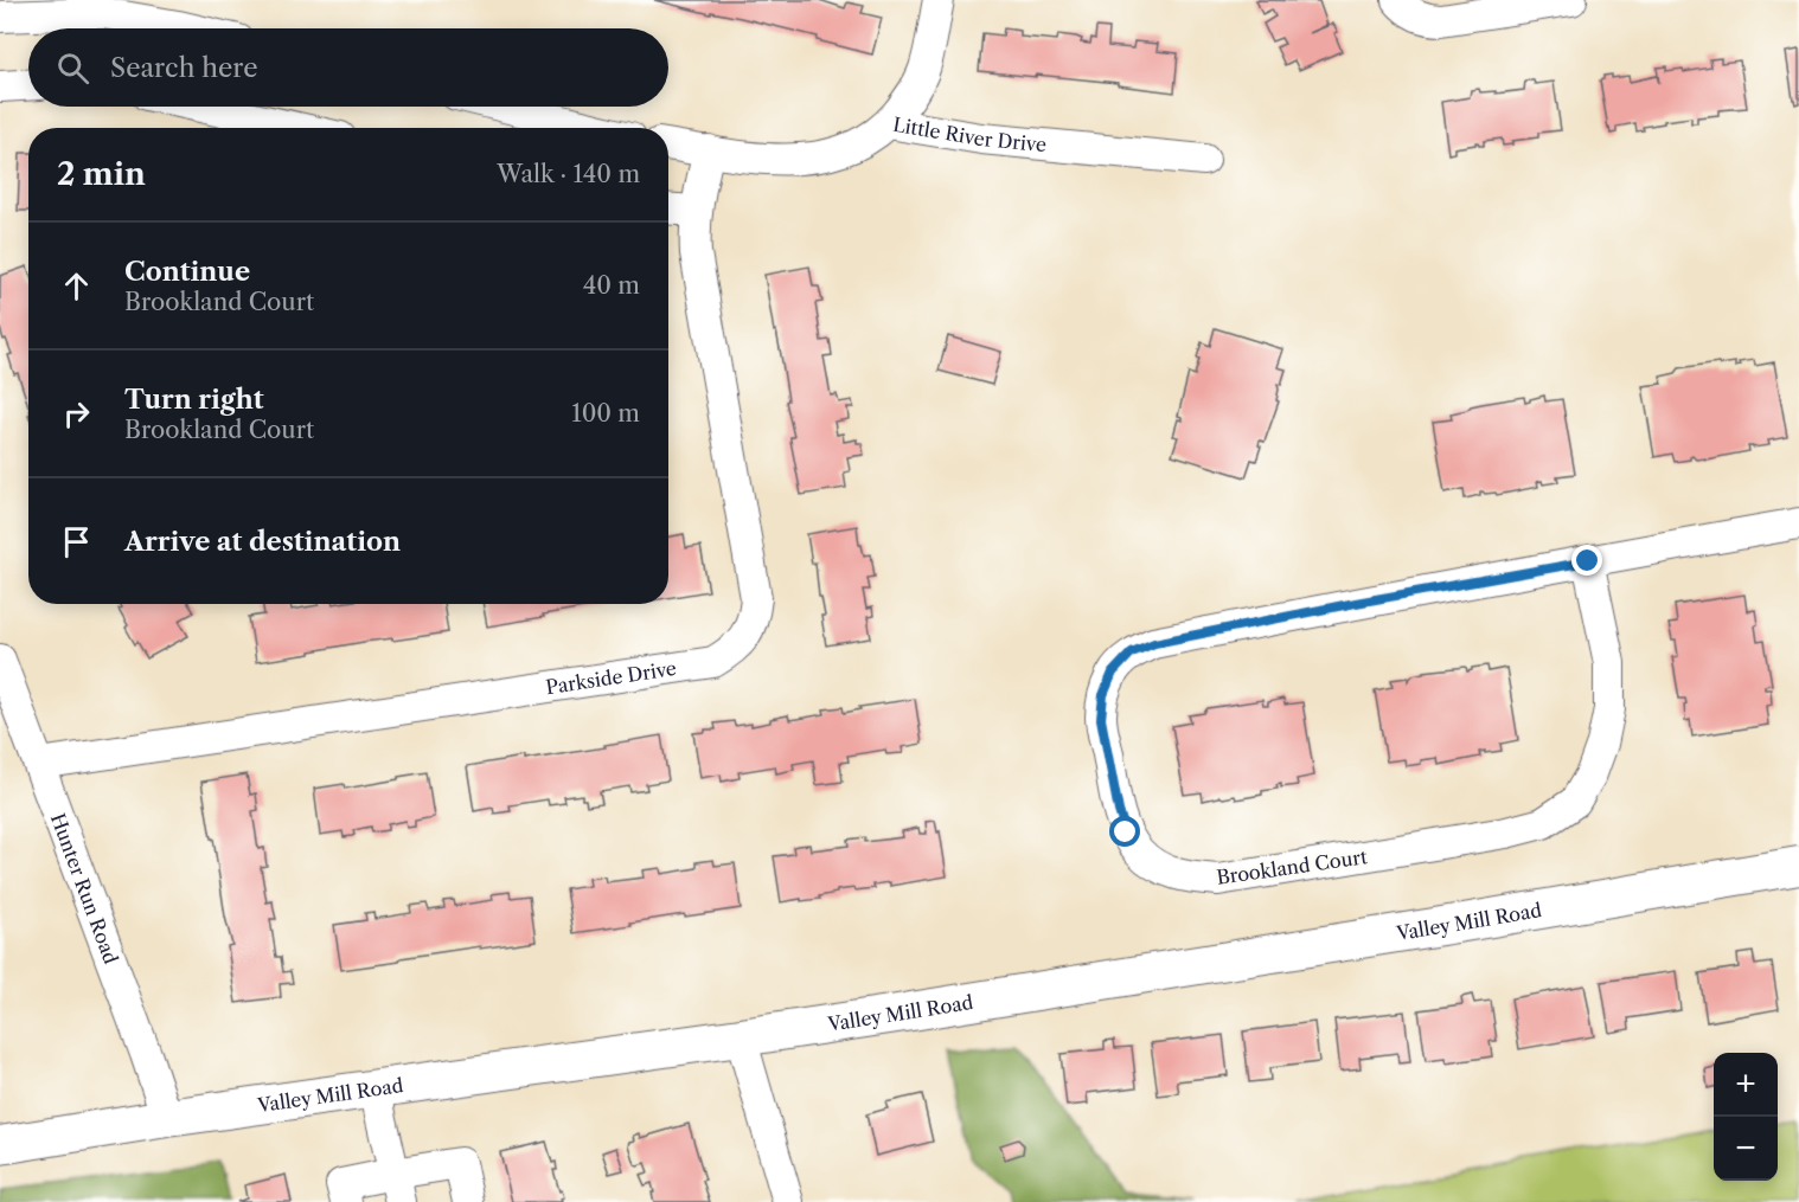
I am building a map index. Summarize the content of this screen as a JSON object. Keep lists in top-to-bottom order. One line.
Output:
{"streets":{"street":["Little River Drive","Parkside Drive","Brookland Court","Hunter Run Road","Valley Mill Road"]},"crossings":[["Little River Drive","Parkside Drive"],["Parkside Drive","Hunter Run Road"],["Hunter Run Road","Valley Mill Road"]],"page":{"search":"Search here","heading":["2 min","Walk · 140 m"],"list":[["Continue","Brookland Court","40 m"],["Turn right","Brookland Court","100 m"],"Arrive at destination"],"map_buttons":["+","−"]}}
